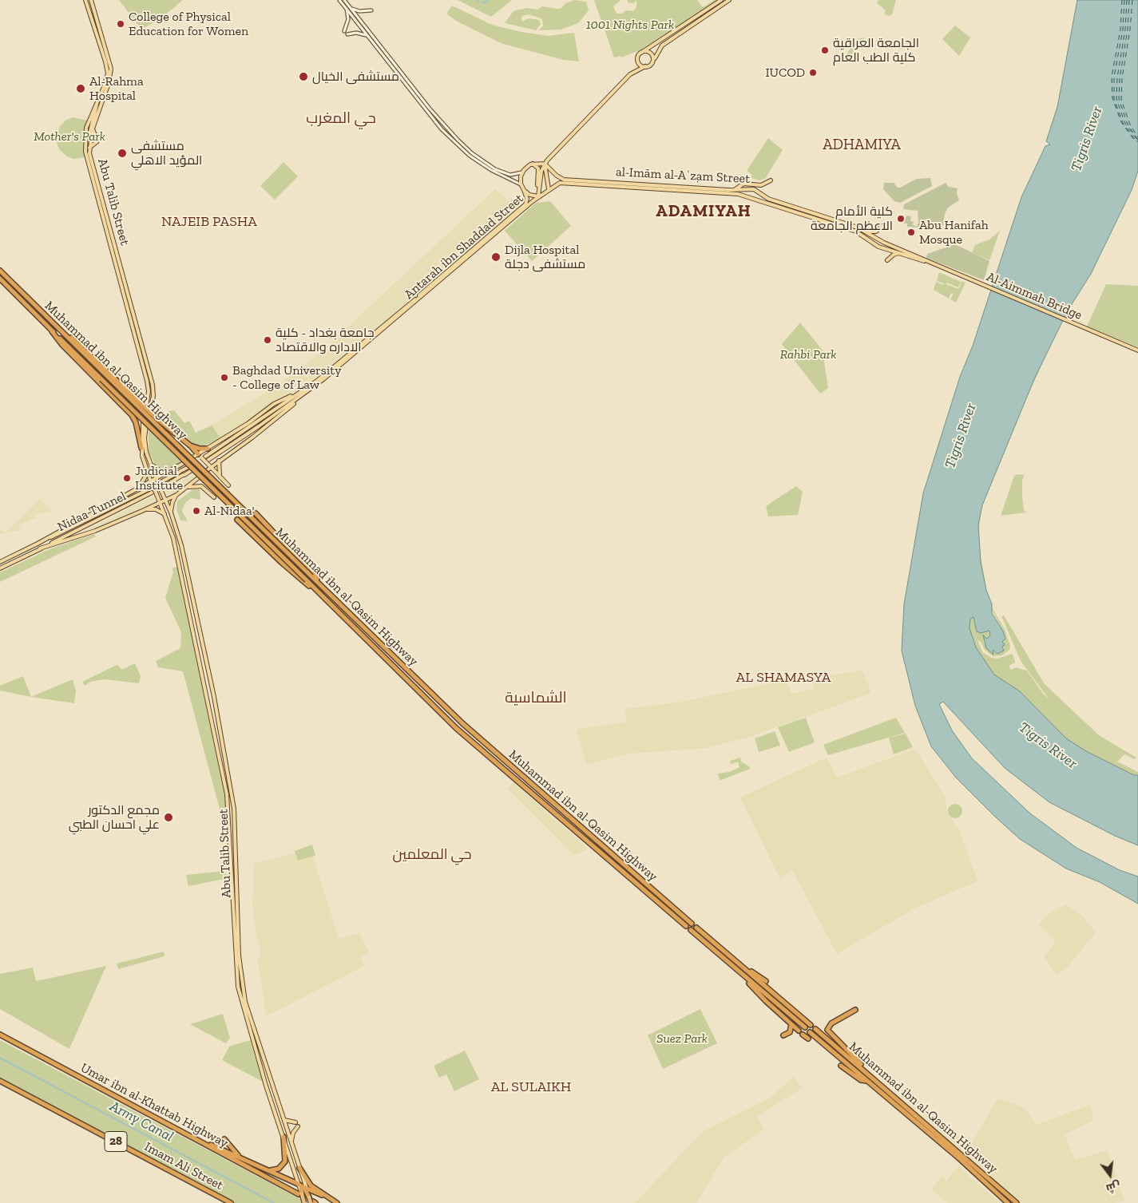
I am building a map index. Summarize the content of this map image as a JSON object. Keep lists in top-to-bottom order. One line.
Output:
{"streets":{"highway":["Muhammad ibn al-Qasim Highway","Umar ibn al-Khattab Highway","28","Imam Ali Street"],"main road":["al-Imām al-Aʿẓam Street","Abu Talib Street","Antarah ibn Shaddad Street","Al-Aimmah Bridge","Nidaa Tunnel"]},"crossings":[["al-Imām al-Aʿẓam Street","Antarah ibn Shaddad Street"],["al-Imām al-Aʿẓam Street","Al-Aimmah Bridge"],["Abu Talib Street","Nidaa Tunnel"]],"districts":["حي المغرب","ADHAMIYA","ADAMIYAH","NAJEIB PASHA","AL SHAMASYA","الشماسية","حي المعلمين","AL SULAIKH"],"water":["Tigris River","Army Canal"],"parks":["1001 Nights Park","Mother's Park","Rahbi Park","Suez Park"],"places":["College of Physical Education for Women","الجامعة العراقية كلية الطب العام","IUCOD","مستشفى الخيال","Al-Rahma Hospital","مستشفى المؤيد الاهلي","كلية الأمام الاعظم الجامعة","Abu Hanifah Mosque","Dijla Hospital مستشفى دجلة","جامعة بغداد - كلية الاداره والاقتصاد","Baghdad University - College of Law","Judicial Institute","Al-Nidaa'","مجمع الدكتور علي احسان الطبي"],"north":"bottom"}
